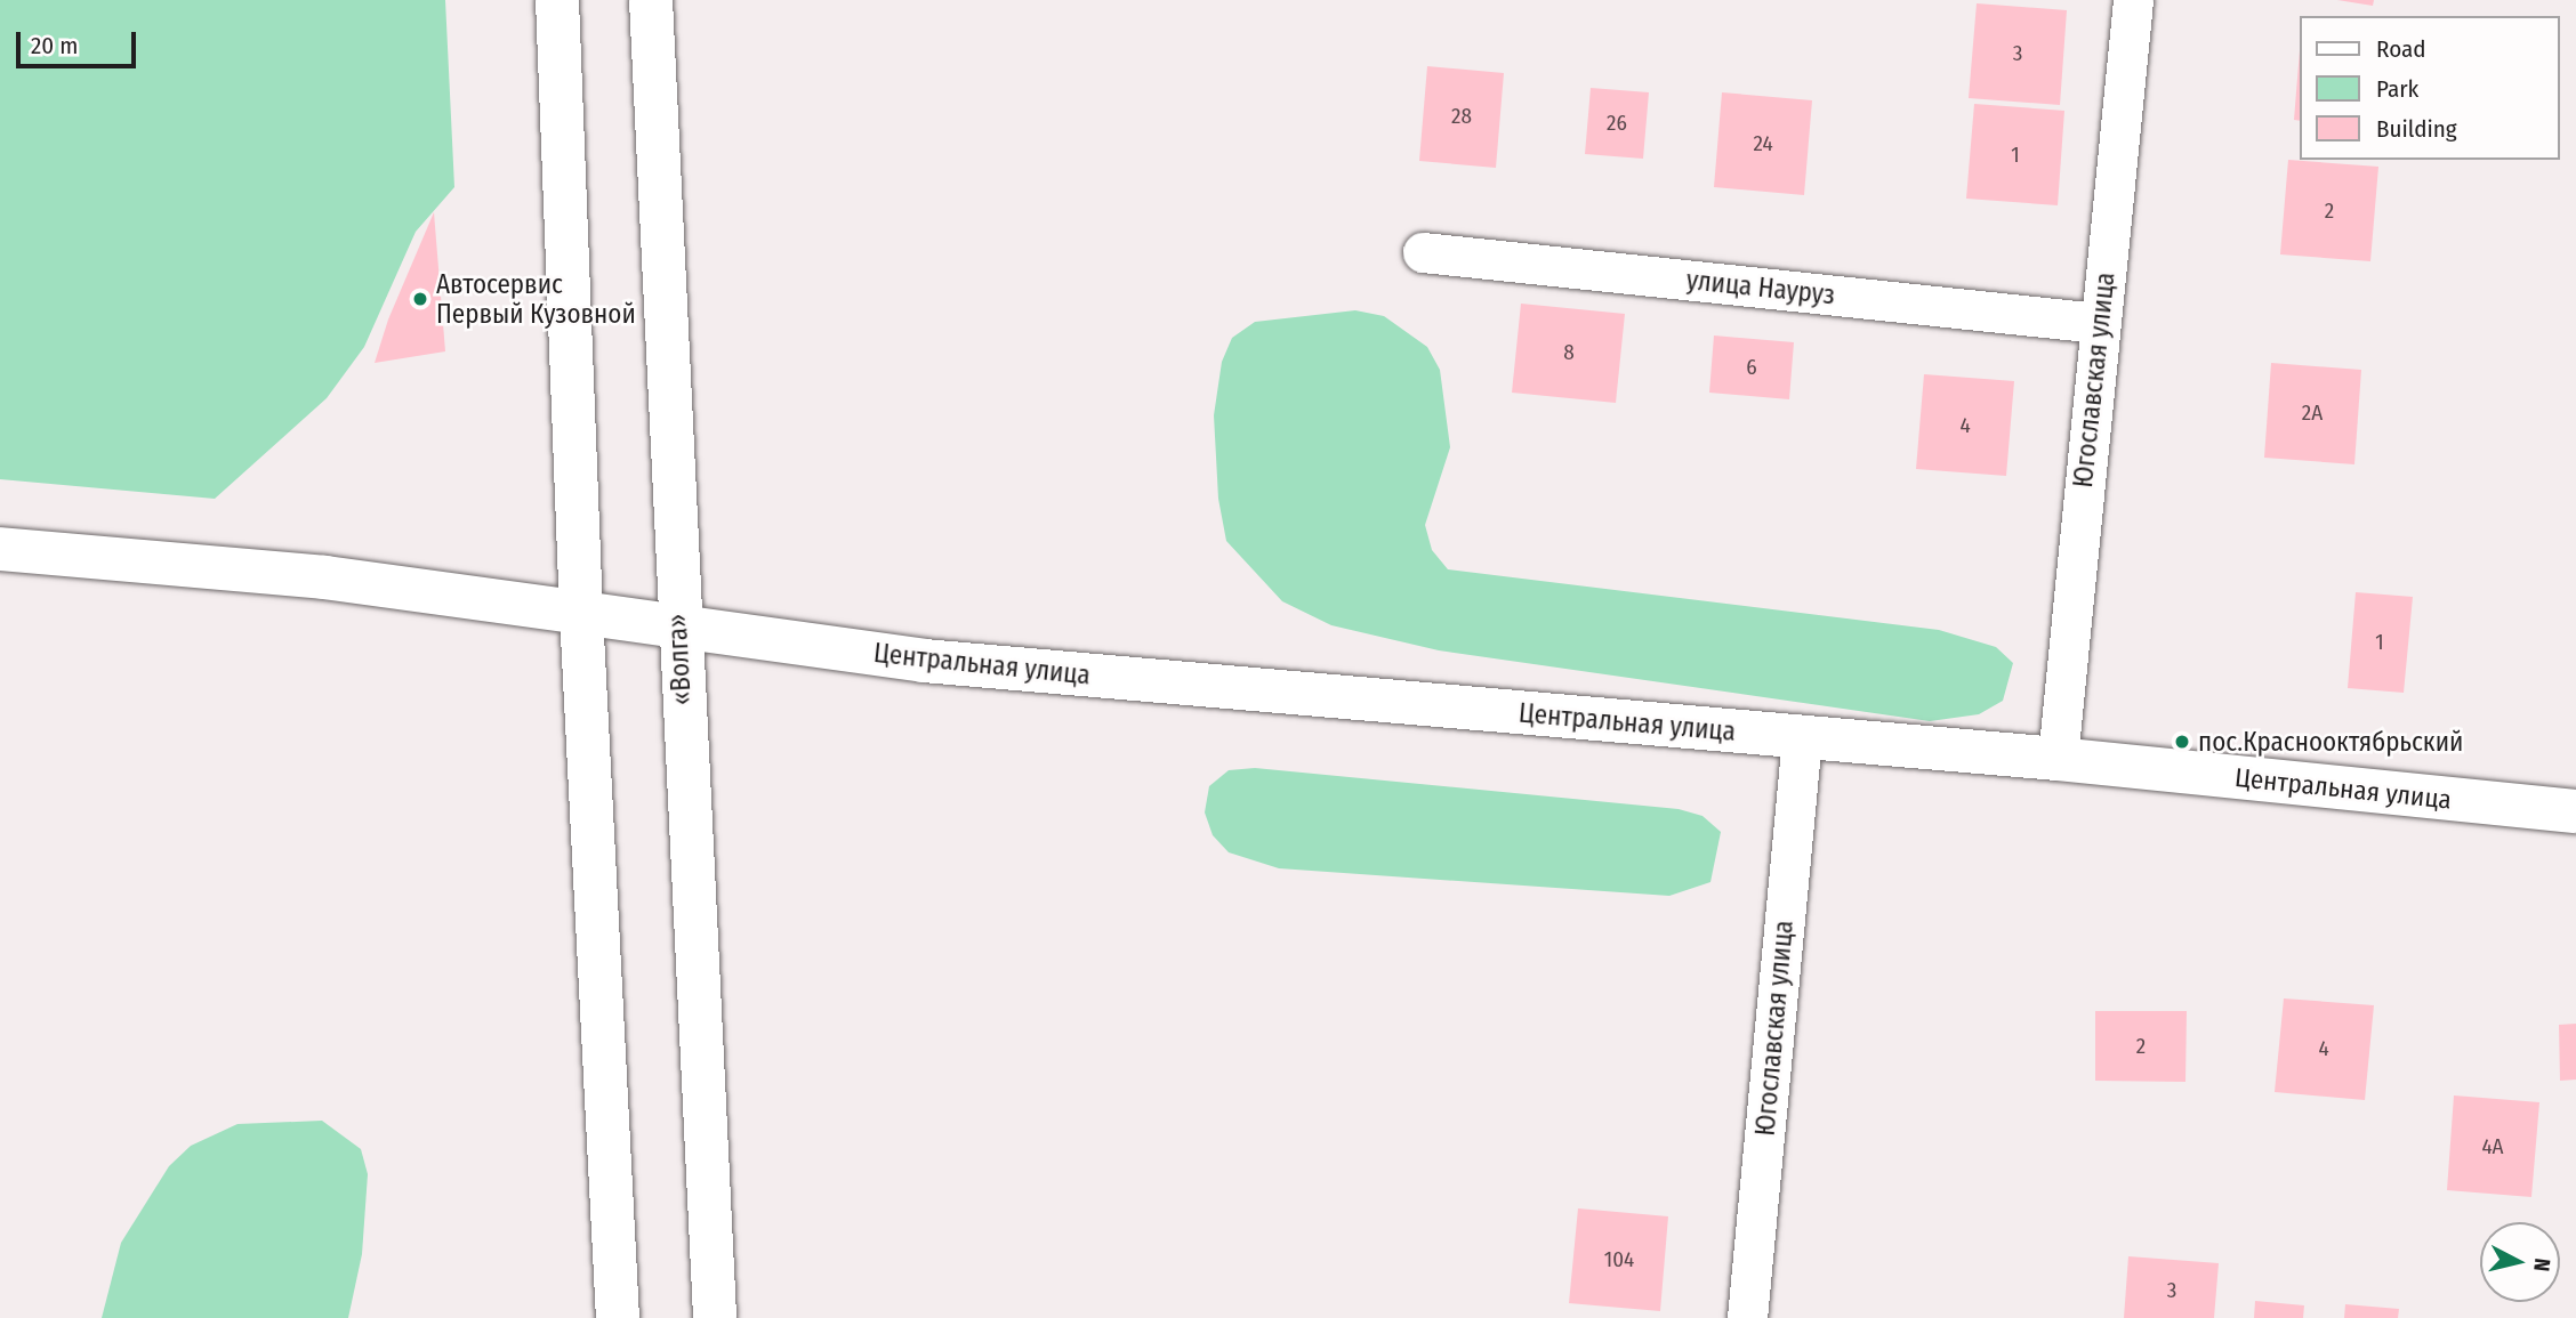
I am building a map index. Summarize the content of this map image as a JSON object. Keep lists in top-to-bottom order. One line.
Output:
{"streets":{"main road":["«Волга»","Центральная улица"],"street":["улица Науруз","Югославская улица"]},"crossings":[["улица Науруз","Югославская улица"],["Югославская улица","Центральная улица"],["«Волга»","Центральная улица"]],"places":["Автосервис Первый Кузовной","пос.Краснооктябрьский"],"house_numbers":["3","28","26","24","1","2","8","6","2А","4","1","2","4","4А","104","3"],"legend":["Road","Park","Building"],"scale_bar":"20 m","north":"right"}
